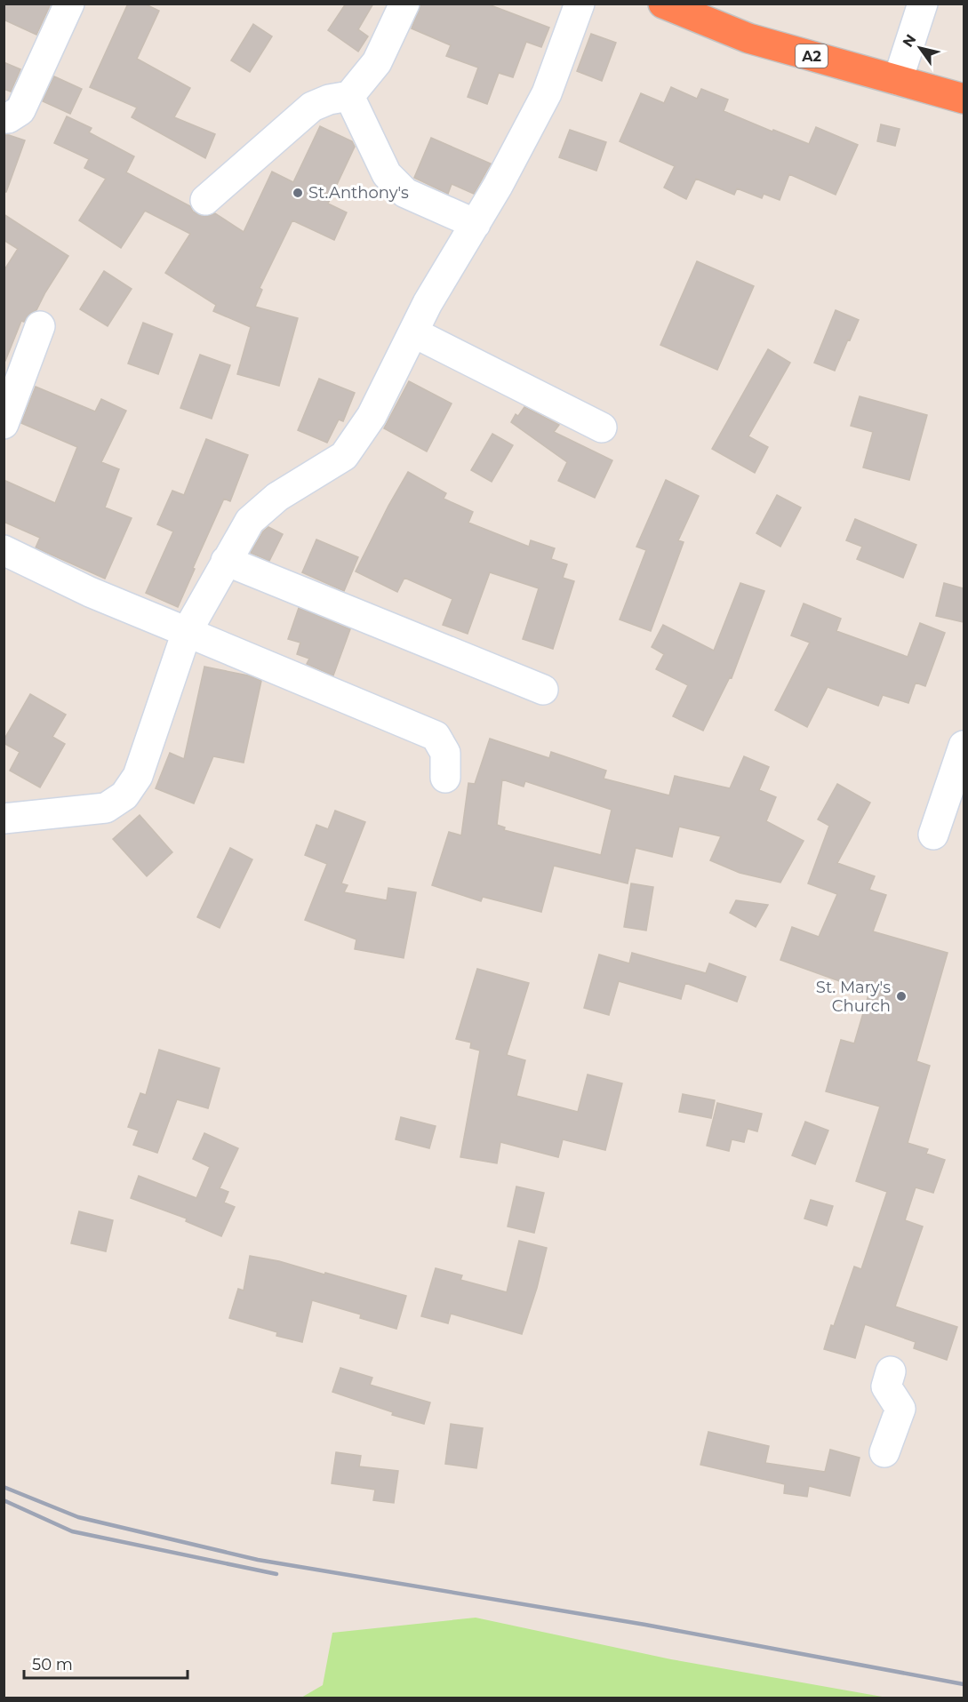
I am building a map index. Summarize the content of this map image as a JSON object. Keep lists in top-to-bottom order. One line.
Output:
{"streets":{"highway":["A2"]},"places":["St.Anthony's","St. Mary's Church"],"scale_bar":"50 m","north":"top left"}
